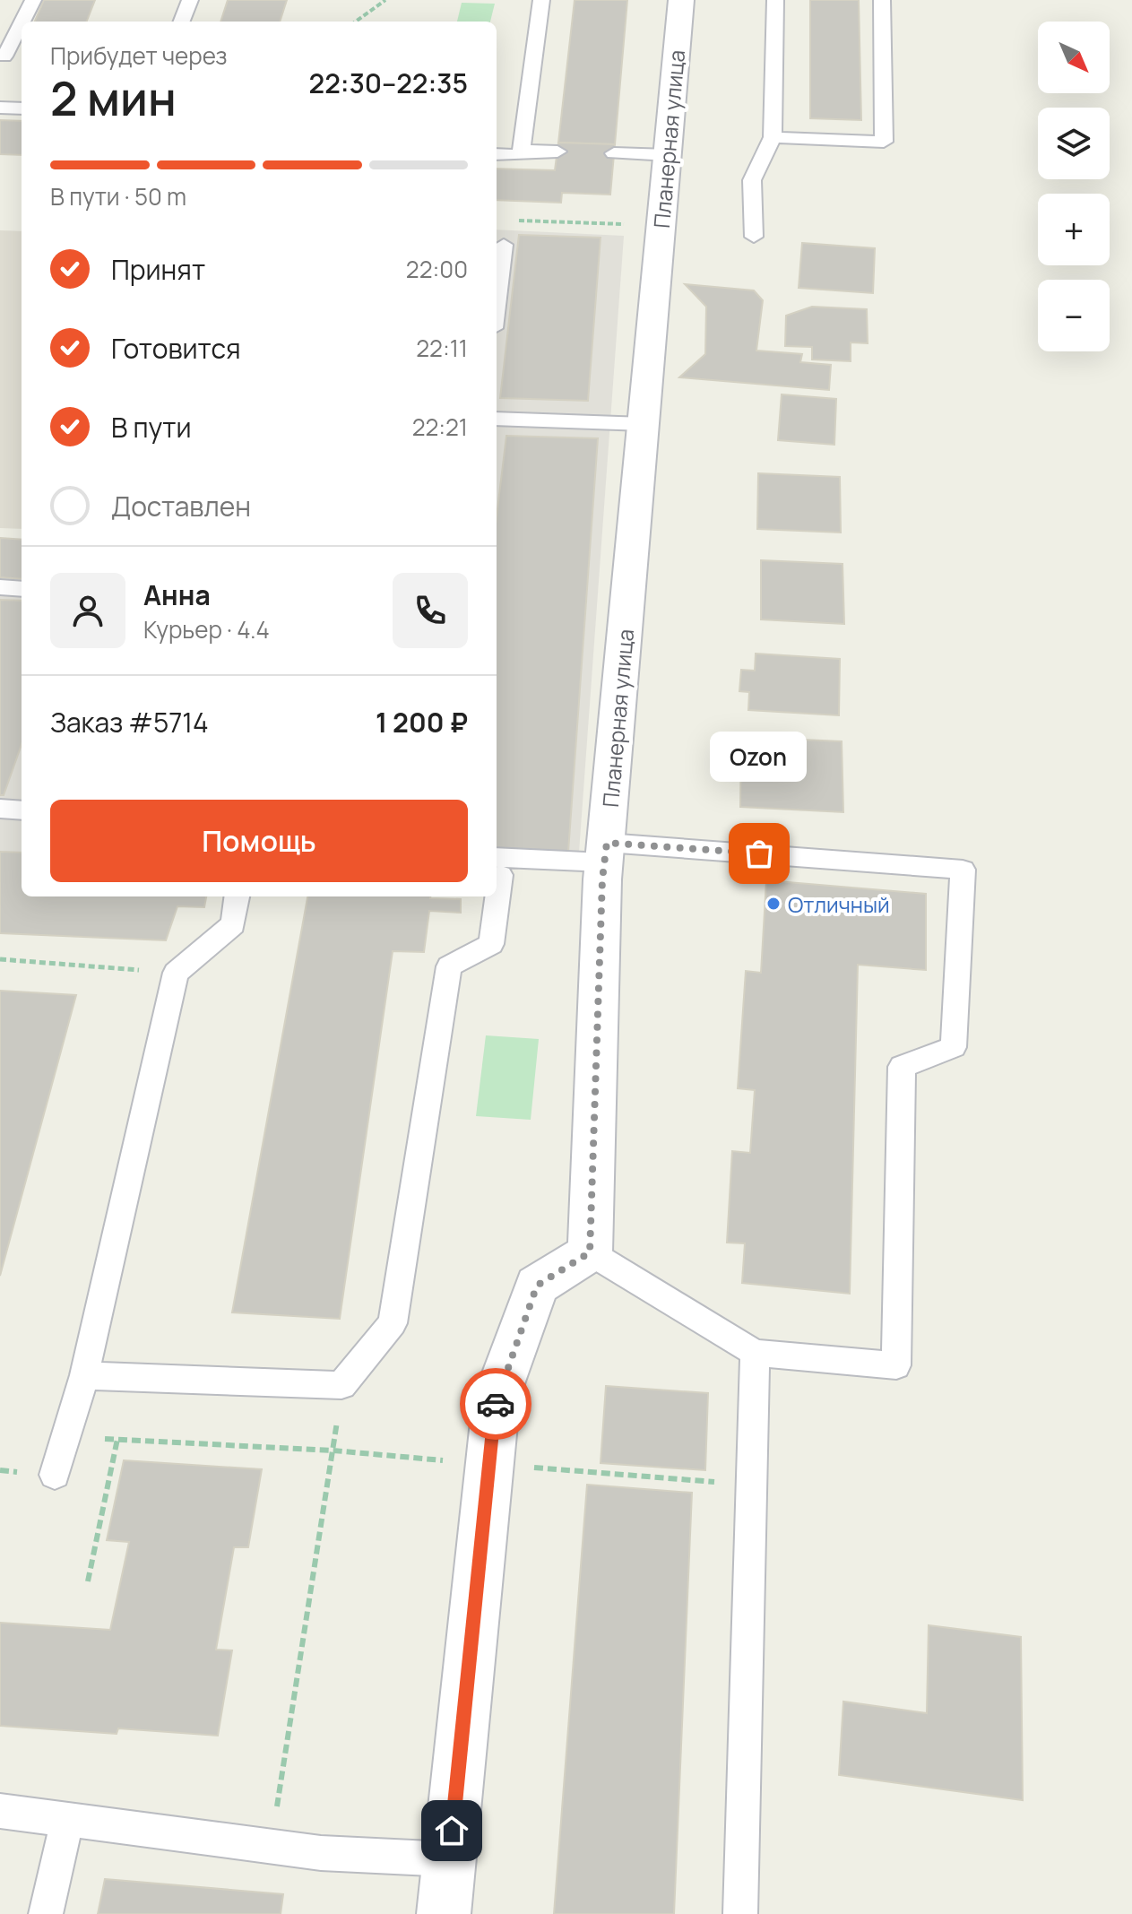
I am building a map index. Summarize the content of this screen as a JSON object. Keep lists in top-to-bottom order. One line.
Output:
{"streets":{"street":["Планерная улица"]},"places":["Ozon","Отличный"],"north":"bottom right","page":{"map_buttons":["+","−"],"heading":["2 мин","Прибудет через","22:30–22:35"],"panel":["Анна","Курьер · 4.4","Заказ #5714","1 200 ₽"],"bar":"В пути · 50 m","list":[["Принят","22:00"],["Готовится","22:11"],["В пути","22:21"],"Доставлен"],"bubble":"Ozon","buttons":"Помощь"}}
